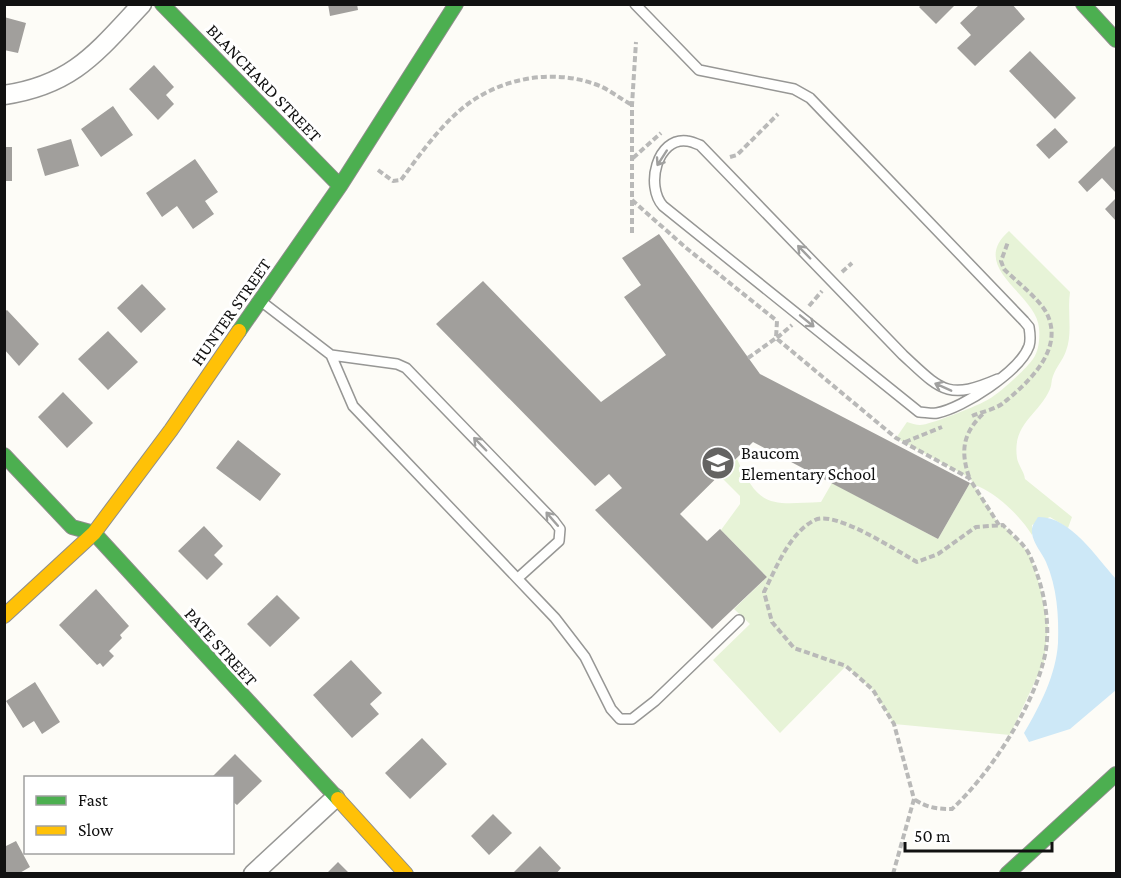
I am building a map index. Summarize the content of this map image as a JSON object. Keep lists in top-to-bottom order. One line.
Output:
{"streets":{"street":["BLANCHARD STREET","HUNTER STREET","PATE STREET"]},"crossings":[["BLANCHARD STREET","HUNTER STREET"],["HUNTER STREET","PATE STREET"]],"places":{"school or university":["Baucom Elementary School"]},"legend":["Fast","Slow"],"scale_bar":"50 m"}
